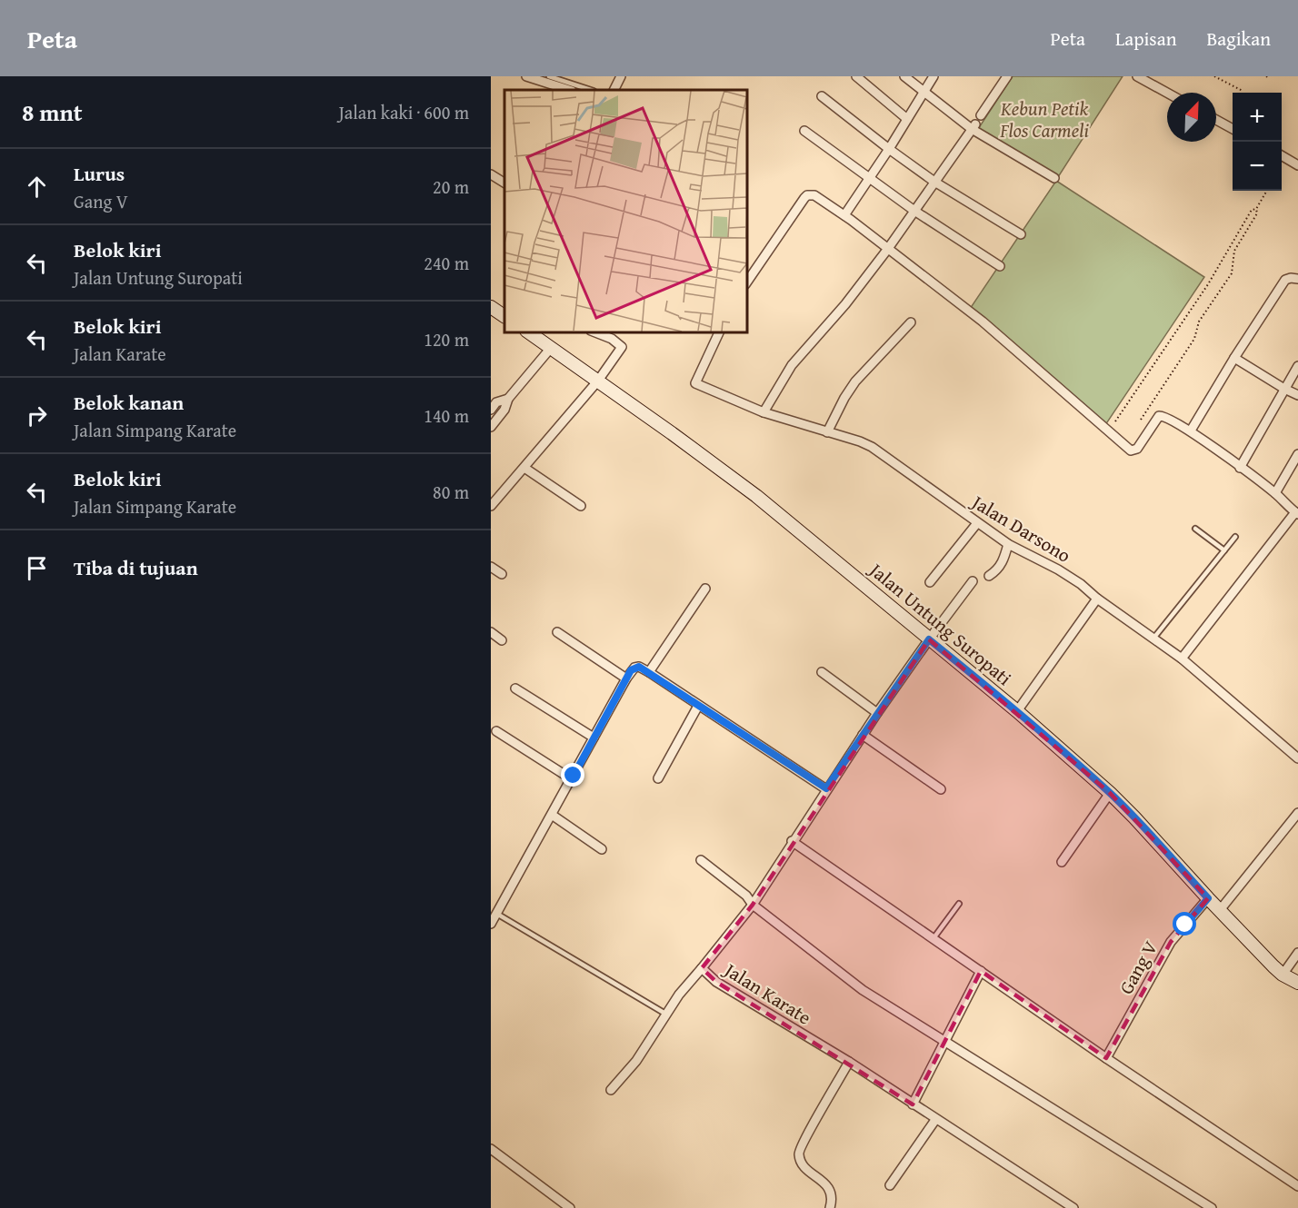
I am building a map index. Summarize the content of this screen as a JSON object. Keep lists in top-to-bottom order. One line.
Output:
{"streets":{"main road":["Jalan Untung Suropati"],"street":["Jalan Darsono","Gang V","Jalan Karate"]},"crossings":[["Jalan Untung Suropati","Gang V"],["Jalan Untung Suropati","Jalan Karate"]],"parks":["Kebun Petik Flos Carmeli"],"north":"top right","page":{"header":"Peta","nav":["Peta","Lapisan","Bagikan"],"heading":["8 mnt","Jalan kaki · 600 m"],"map_buttons":["+","−"],"list":[["Lurus","Gang V","20 m"],["Belok kiri","Jalan Untung Suropati","240 m"],["Belok kiri","Jalan Karate","120 m"],["Belok kanan","Jalan Simpang Karate","140 m"],["Belok kiri","Jalan Simpang Karate","80 m"],"Tiba di tujuan"]}}
